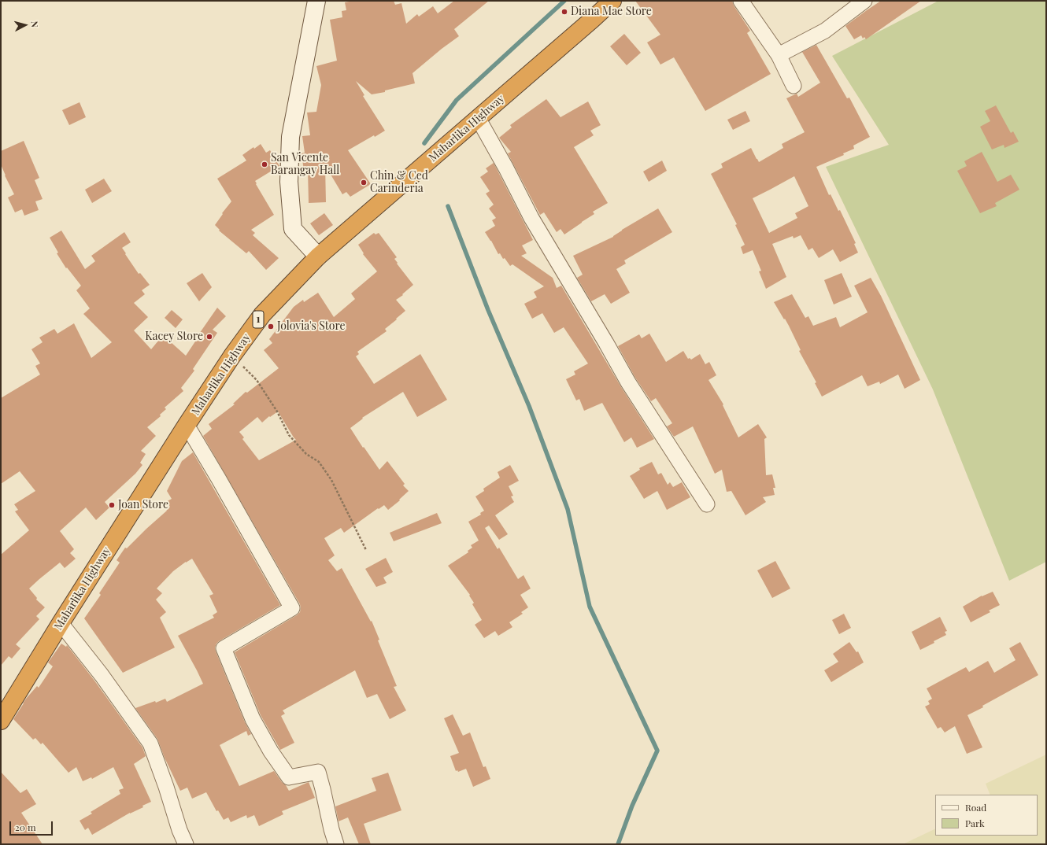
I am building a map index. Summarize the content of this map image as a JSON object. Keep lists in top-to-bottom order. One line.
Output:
{"streets":{"highway":["Maharlika Highway","1"]},"places":["Diana Mae Store","San Vicente Barangay Hall","Chin & Ced Carinderia","Jolovia's Store","Kacey Store","Joan Store"],"legend":["Road","Park"],"scale_bar":"20 m","north":"right"}
